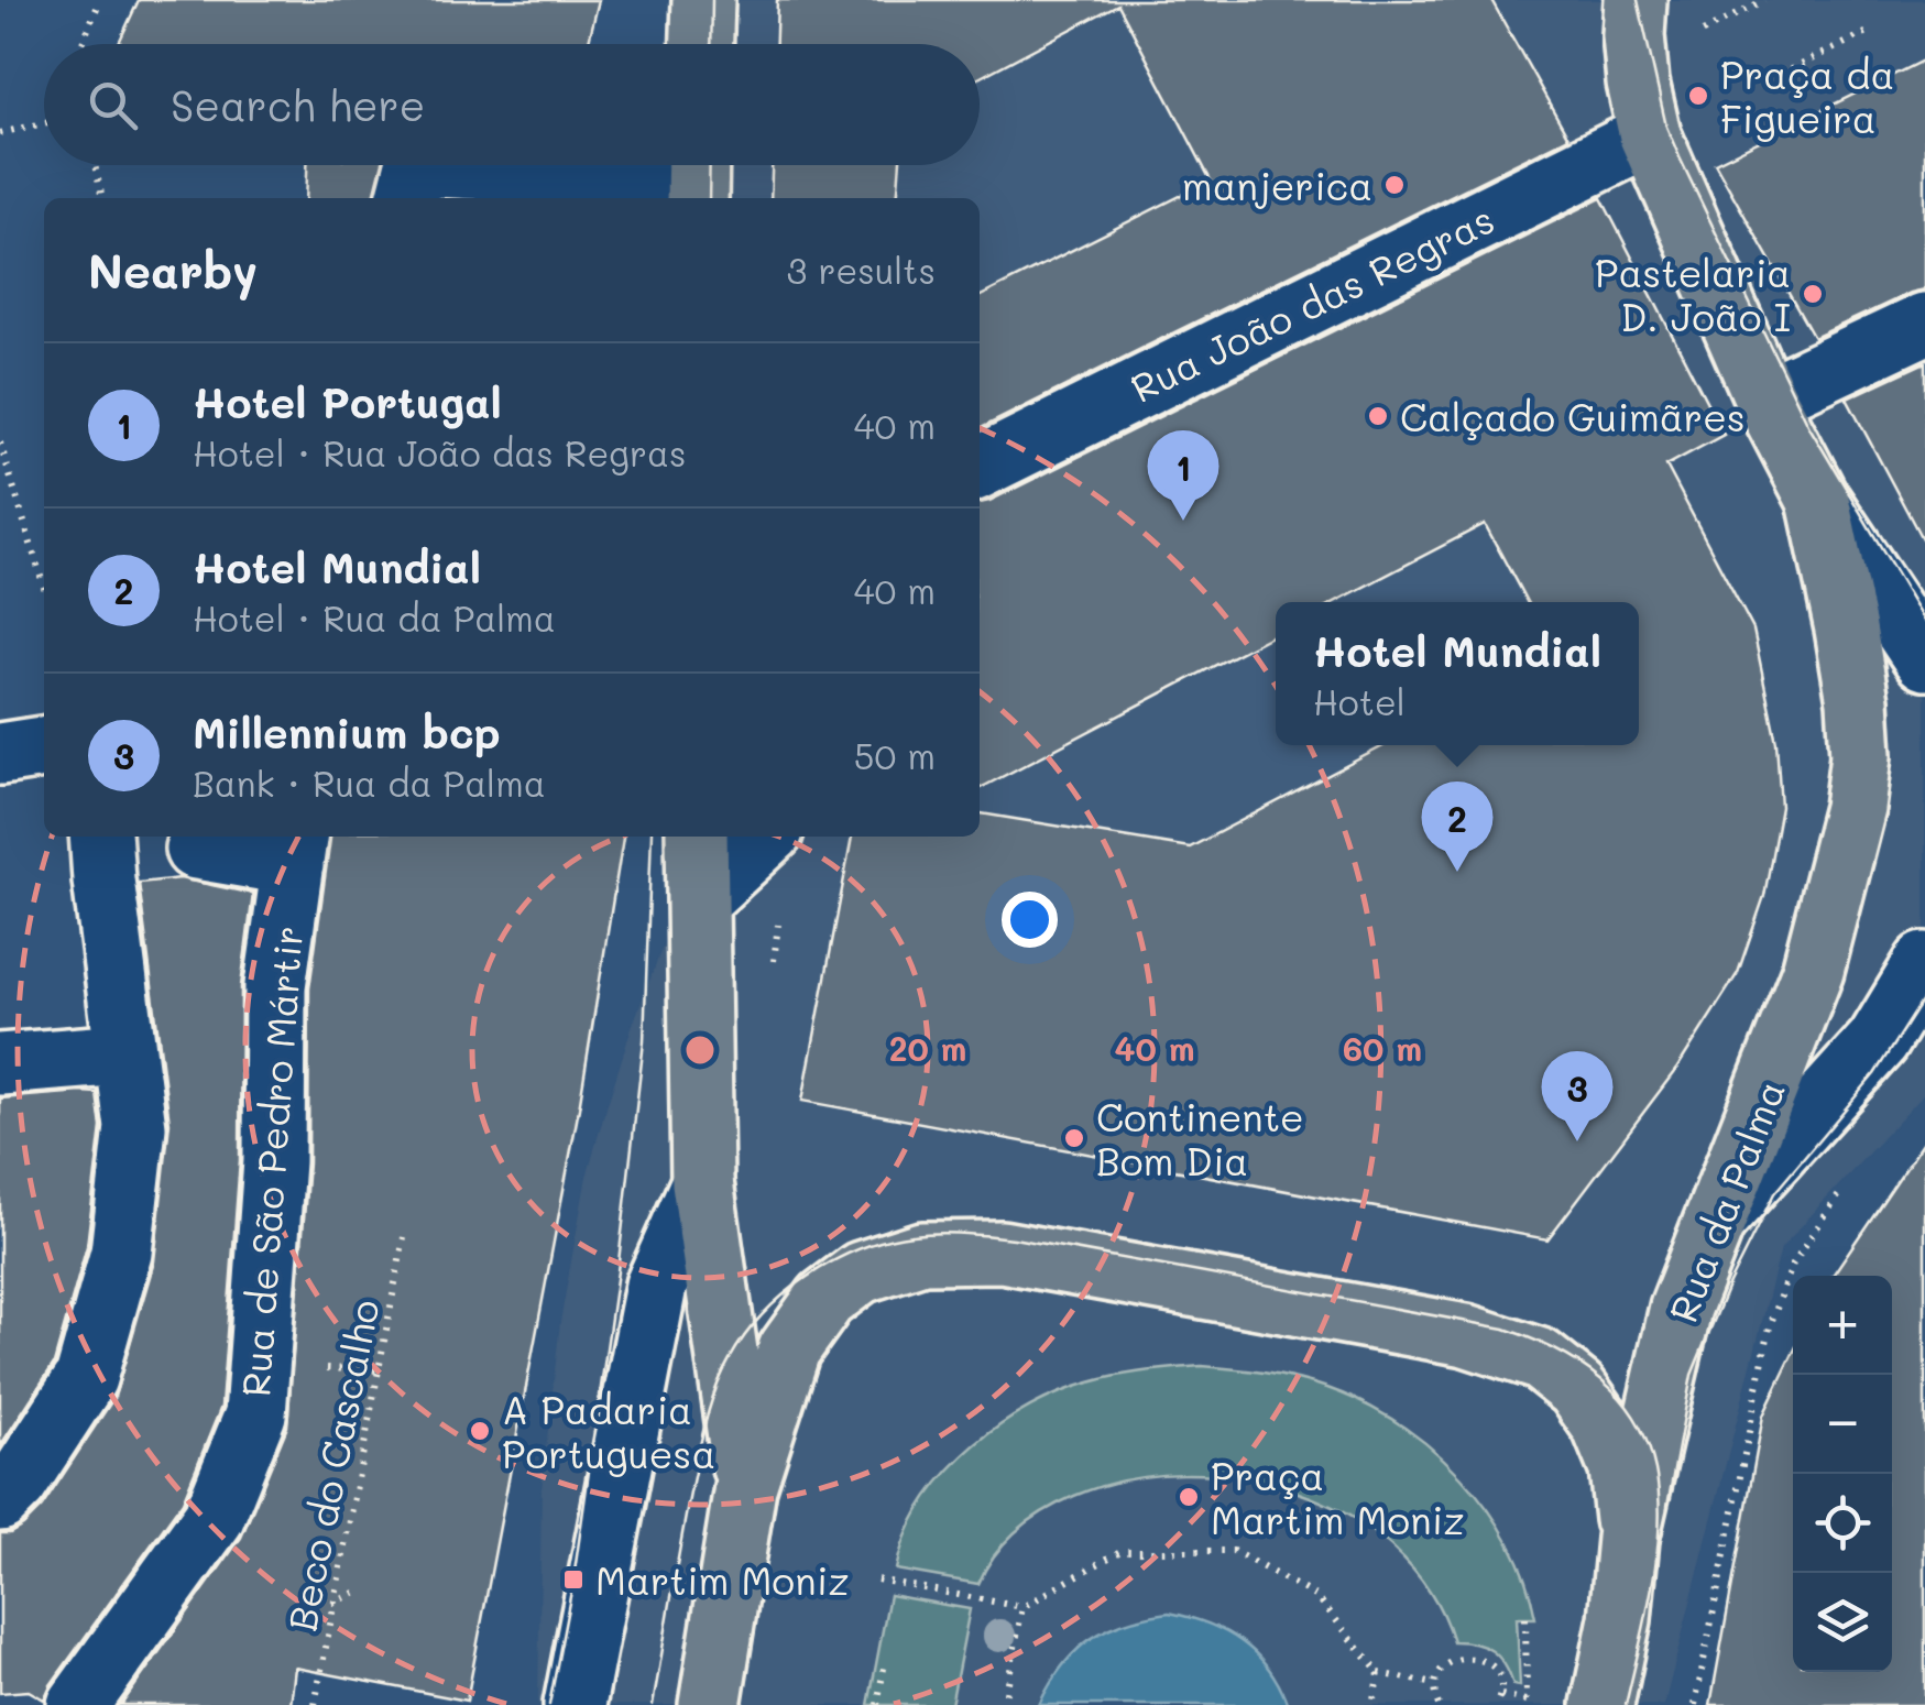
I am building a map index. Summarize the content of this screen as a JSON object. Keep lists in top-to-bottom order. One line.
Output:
{"streets":{"main road":["Rua da Palma"],"street":["Rua João das Regras","Rua de São Pedro Mártir"],"path":["Beco do Cascalho"]},"crossings":[["Rua João das Regras","Rua da Palma"]],"places":{"other":["Praça da Figueira","manjerica","Pastelaria D. João I","Calçado Guimãres","Continente Bom Dia","A Padaria Portuguesa","Praça Martim Moniz"],"transit":["Martim Moniz"]},"page":{"search":"Search here","heading":["Nearby","3 results"],"list":[{"mark":"1","name":"Hotel Portugal","note":"Hotel · Rua João das Regras","value":"40 m"},{"mark":"2","name":"Hotel Mundial","note":"Hotel · Rua da Palma","value":"40 m"},{"mark":"3","name":"Millennium bcp","note":"Bank · Rua da Palma","value":"50 m"}],"pins":["1","2","3"],"popup":["Hotel Mundial","Hotel"],"map_buttons":["+","−"]},"rings":["20 m","40 m","60 m"]}
